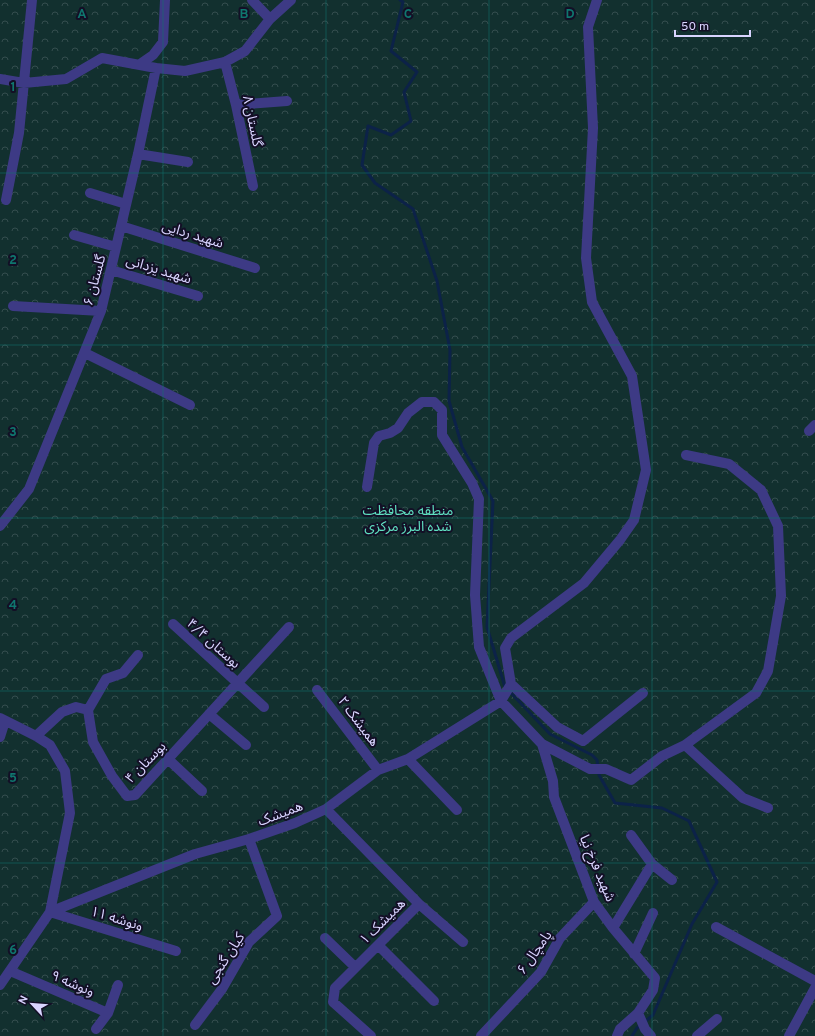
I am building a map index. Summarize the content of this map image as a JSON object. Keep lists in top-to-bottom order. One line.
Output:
{"streets":{"street":["گلستان ۸","شهید ردایی","شهید یزدانی","گلستان ۶","بوستان ۴/۴","همیشک ۲","بوستان ۴","همیشک","شهید فرخ نیا","ونوشه ۱۱","همیشک ۱","پامچال ۶","کیان گنجی","ونوشه ۹"]},"crossings":[["شهید ردایی","گلستان ۶"],["شهید یزدانی","گلستان ۶"],["بوستان ۴/۴","بوستان ۴"],["همیشک ۲","همیشک"],["همیشک","شهید فرخ نیا"],["همیشک","ونوشه ۱۱"],["همیشک","همیشک ۱"],["همیشک","کیان گنجی"],["شهید فرخ نیا","پامچال ۶"]],"parks":["منطقه محافظت شده البرز مرکزی"],"scale_bar":"50 m","north":"top left","grid":{"columns":["A","B","C","D"],"rows":["1","2","3","4","5","6"]}}
